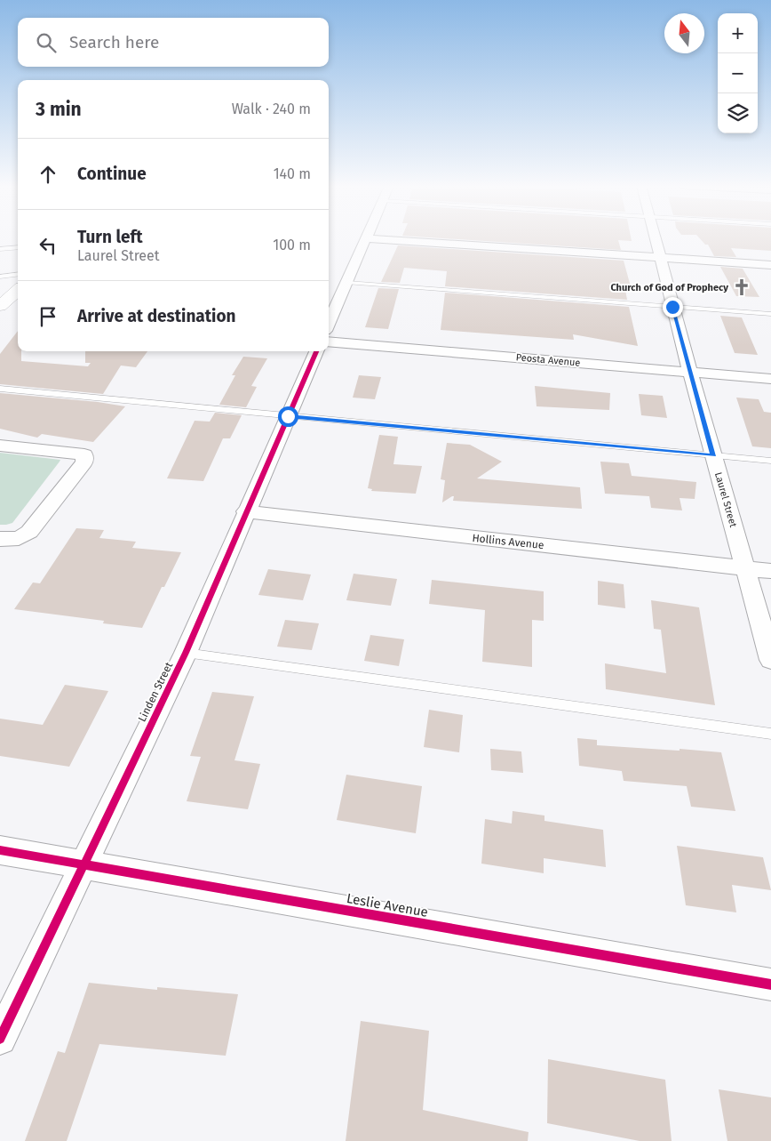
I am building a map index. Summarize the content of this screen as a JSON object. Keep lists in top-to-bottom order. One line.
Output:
{"streets":{"street":["Peosta Avenue","Laurel Street","Hollins Avenue","Linden Street","Leslie Avenue"]},"crossings":[["Peosta Avenue","Laurel Street"],["Laurel Street","Hollins Avenue"],["Hollins Avenue","Linden Street"],["Linden Street","Leslie Avenue"]],"places":{"church":["Church of God of Prophecy"]},"north":"top","page":{"map_buttons":["+","−"],"search":"Search here","heading":["3 min","Walk · 240 m"],"list":[["Continue","140 m"],["Turn left","Laurel Street","100 m"],"Arrive at destination"]}}
